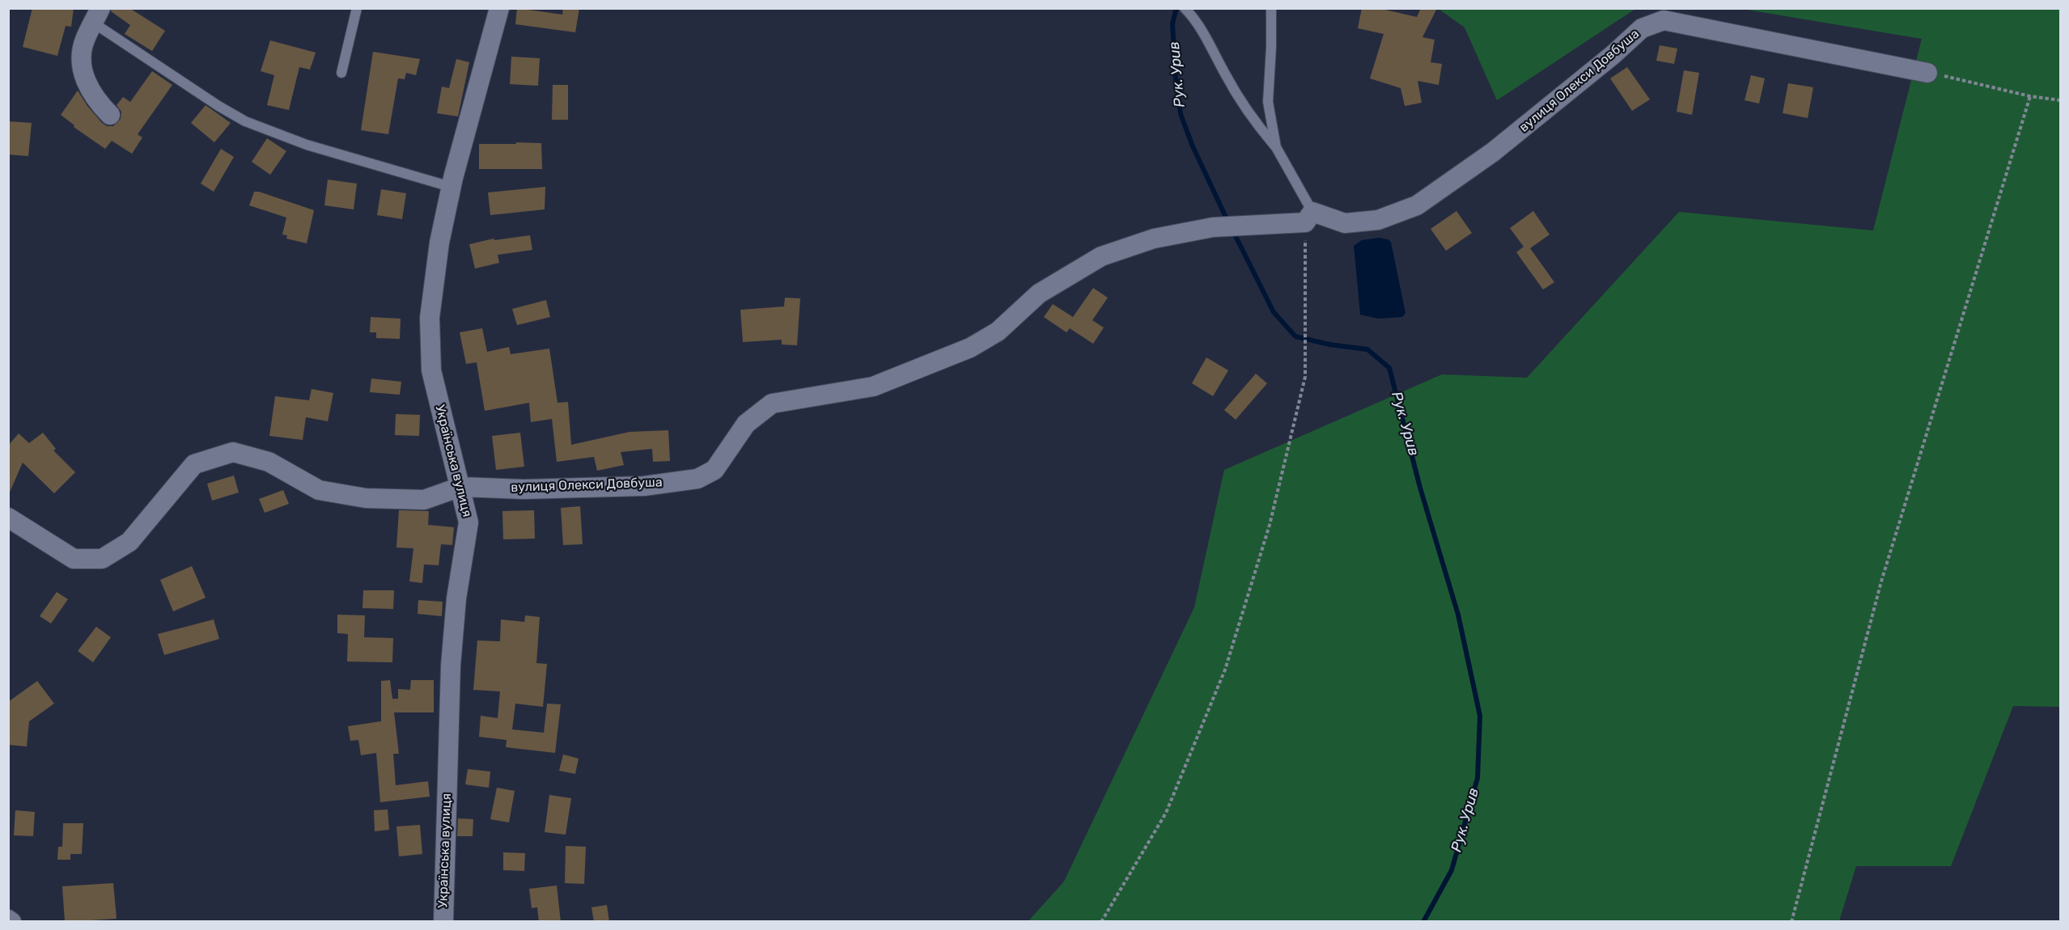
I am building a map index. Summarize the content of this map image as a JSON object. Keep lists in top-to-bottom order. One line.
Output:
{"streets":{"street":["вулиця Олекси Довбуша","Українська вулиця"]},"crossings":[["вулиця Олекси Довбуша","Українська вулиця"]],"water":["Рук. Урив"]}
